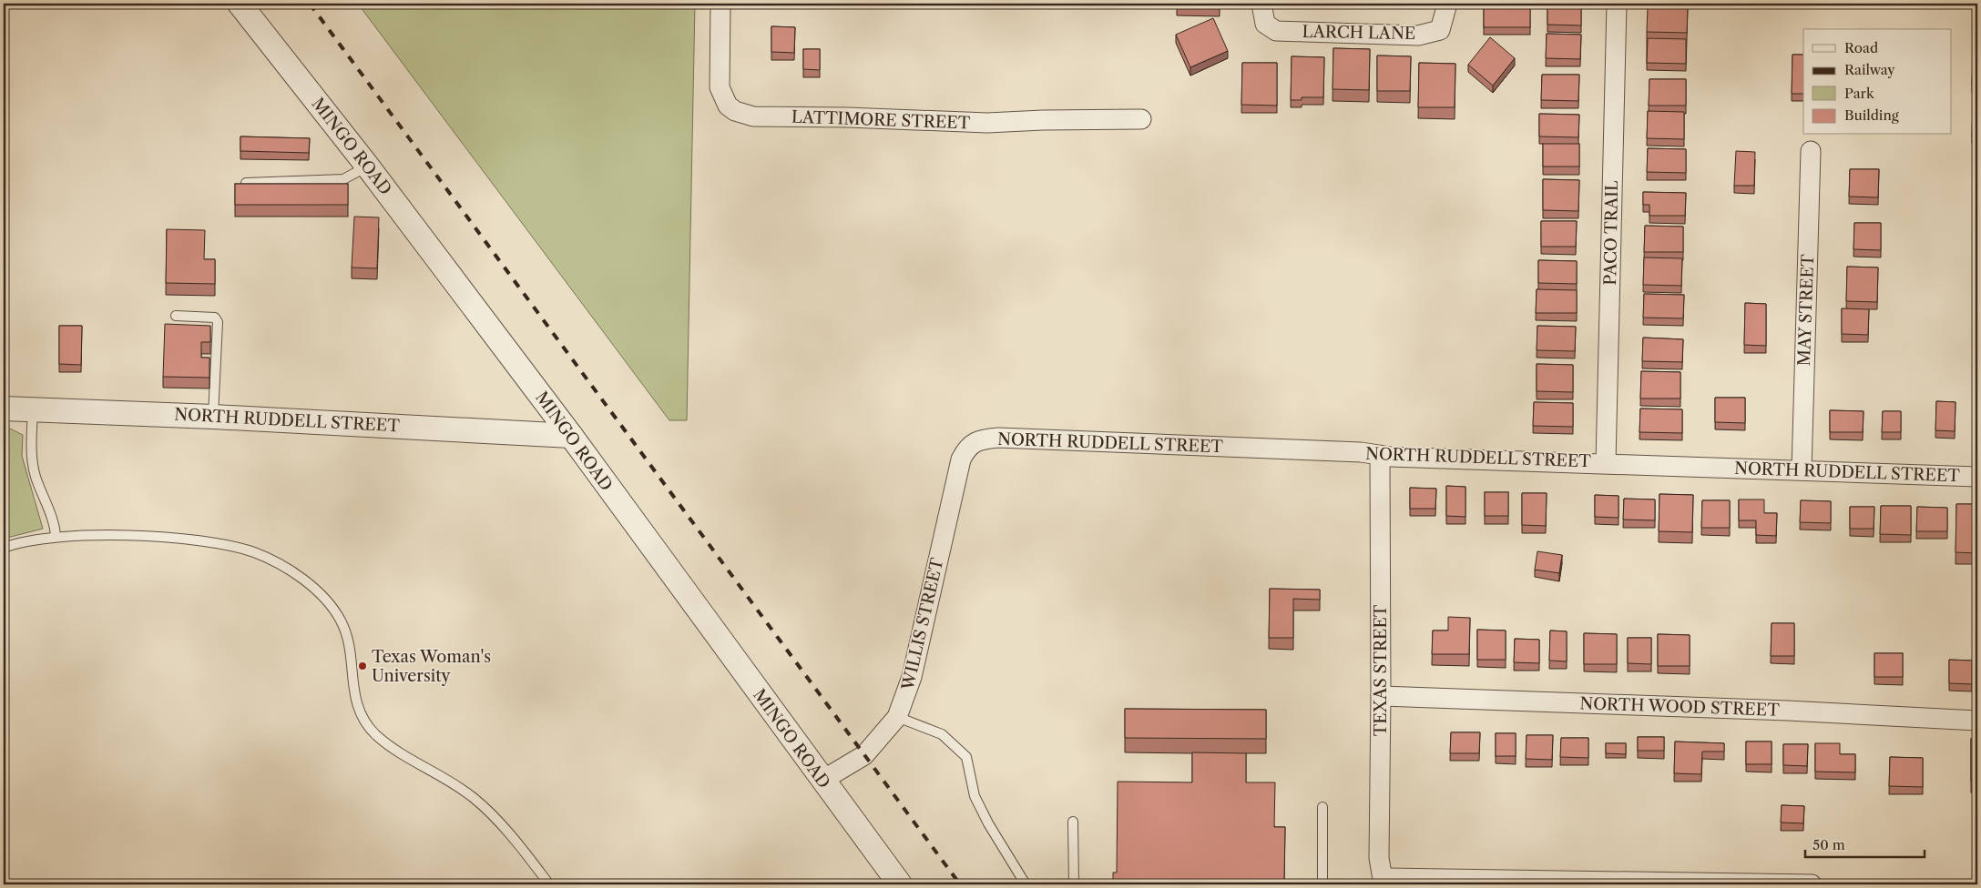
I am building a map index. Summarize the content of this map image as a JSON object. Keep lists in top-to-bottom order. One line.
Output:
{"streets":{"street":["LARCH LANE","LATTIMORE STREET","MINGO ROAD","PACO TRAIL","MAY STREET","NORTH RUDDELL STREET","WILLIS STREET","TEXAS STREET","NORTH WOOD STREET"]},"crossings":[["MINGO ROAD","NORTH RUDDELL STREET"],["MINGO ROAD","WILLIS STREET"],["PACO TRAIL","NORTH RUDDELL STREET"],["MAY STREET","NORTH RUDDELL STREET"],["NORTH RUDDELL STREET","WILLIS STREET"],["NORTH RUDDELL STREET","TEXAS STREET"],["TEXAS STREET","NORTH WOOD STREET"]],"places":["Texas Woman's University"],"legend":["Road","Railway","Park","Building"],"scale_bar":"50 m"}
